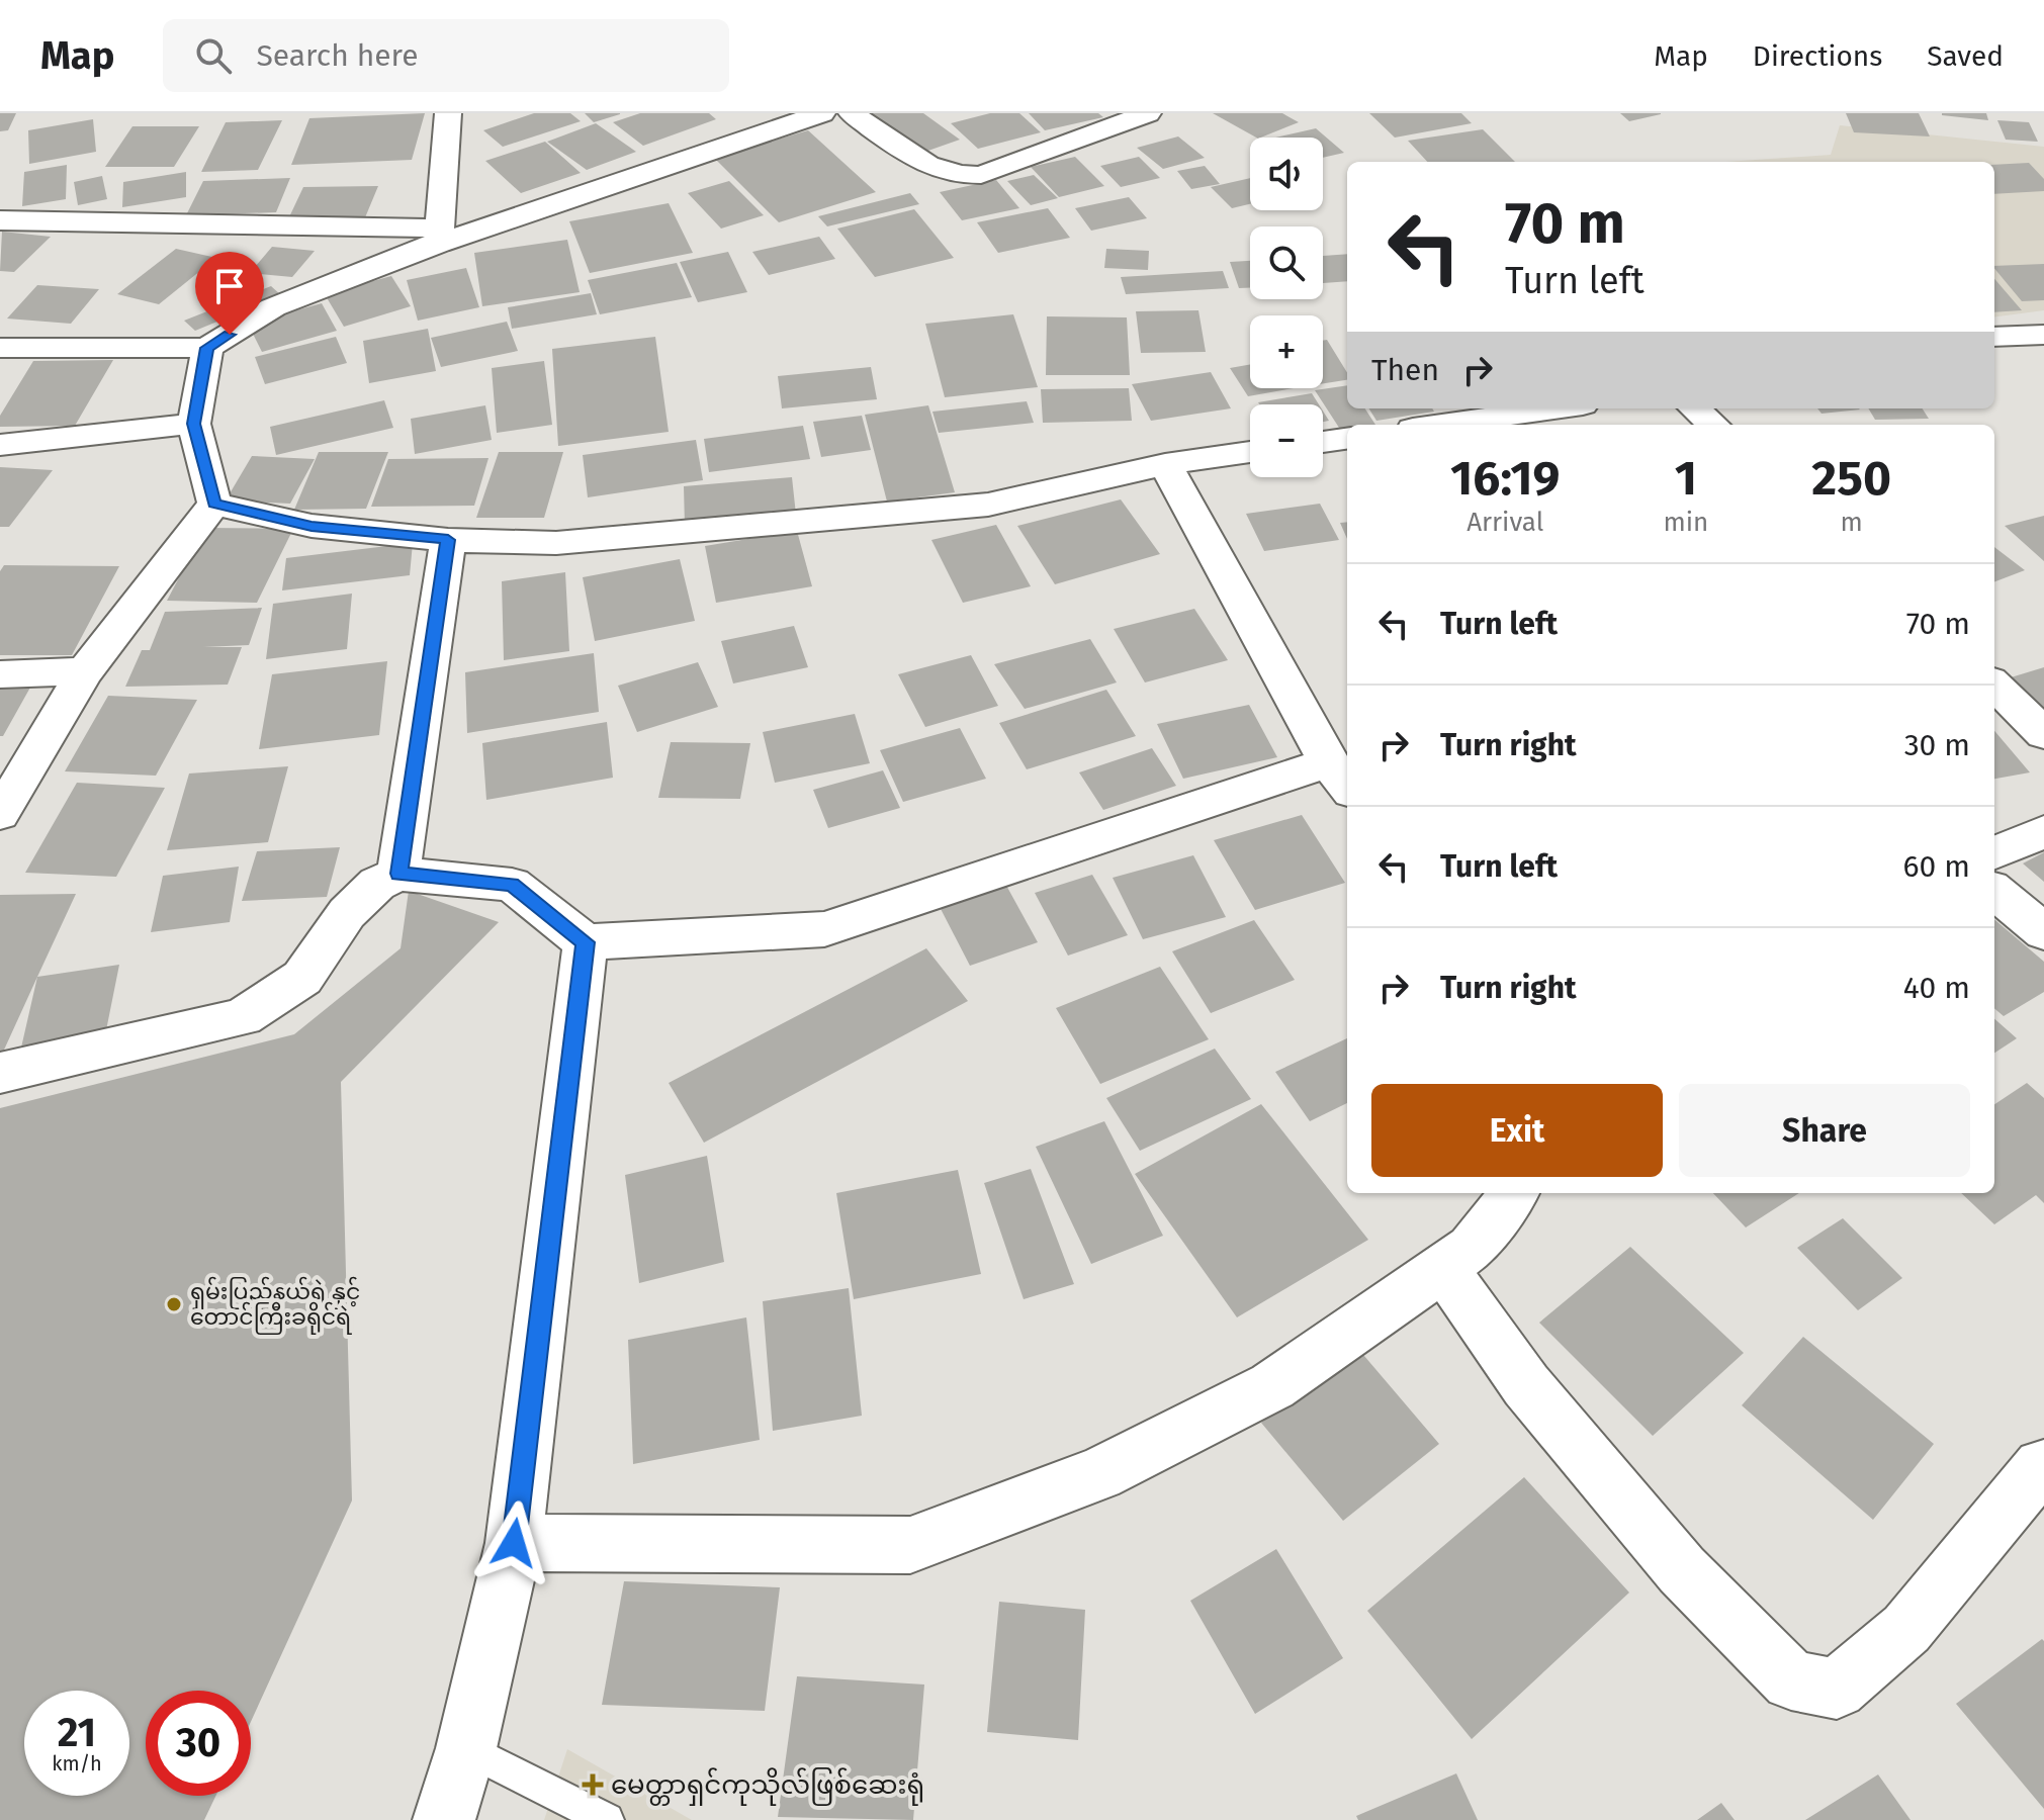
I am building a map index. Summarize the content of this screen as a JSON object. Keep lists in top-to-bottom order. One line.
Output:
{"places":{"other":["ရှမ်းပြည်နယ်ရဲ နှင့် တောင်ကြီးခရိုင်ရဲ"],"health":["မေတ္တာရှင်ကုသိုလ်ဖြစ်ဆေးရုံ"]},"page":{"header":"Map","search":"Search here","nav":["Map","Directions","Saved"],"map_buttons":["+","−"],"turn":["70 m","Turn left"],"then":"Then","eta":["16:19","Arrival","1","min","250","m"],"list":[{"name":"Turn left","value":"70 m"},{"name":"Turn right","value":"30 m"},{"name":"Turn left","value":"60 m"},{"name":"Turn right","value":"40 m"}],"buttons":["Exit","Share"],"speed":"21 km/h","limit":"30"}}
